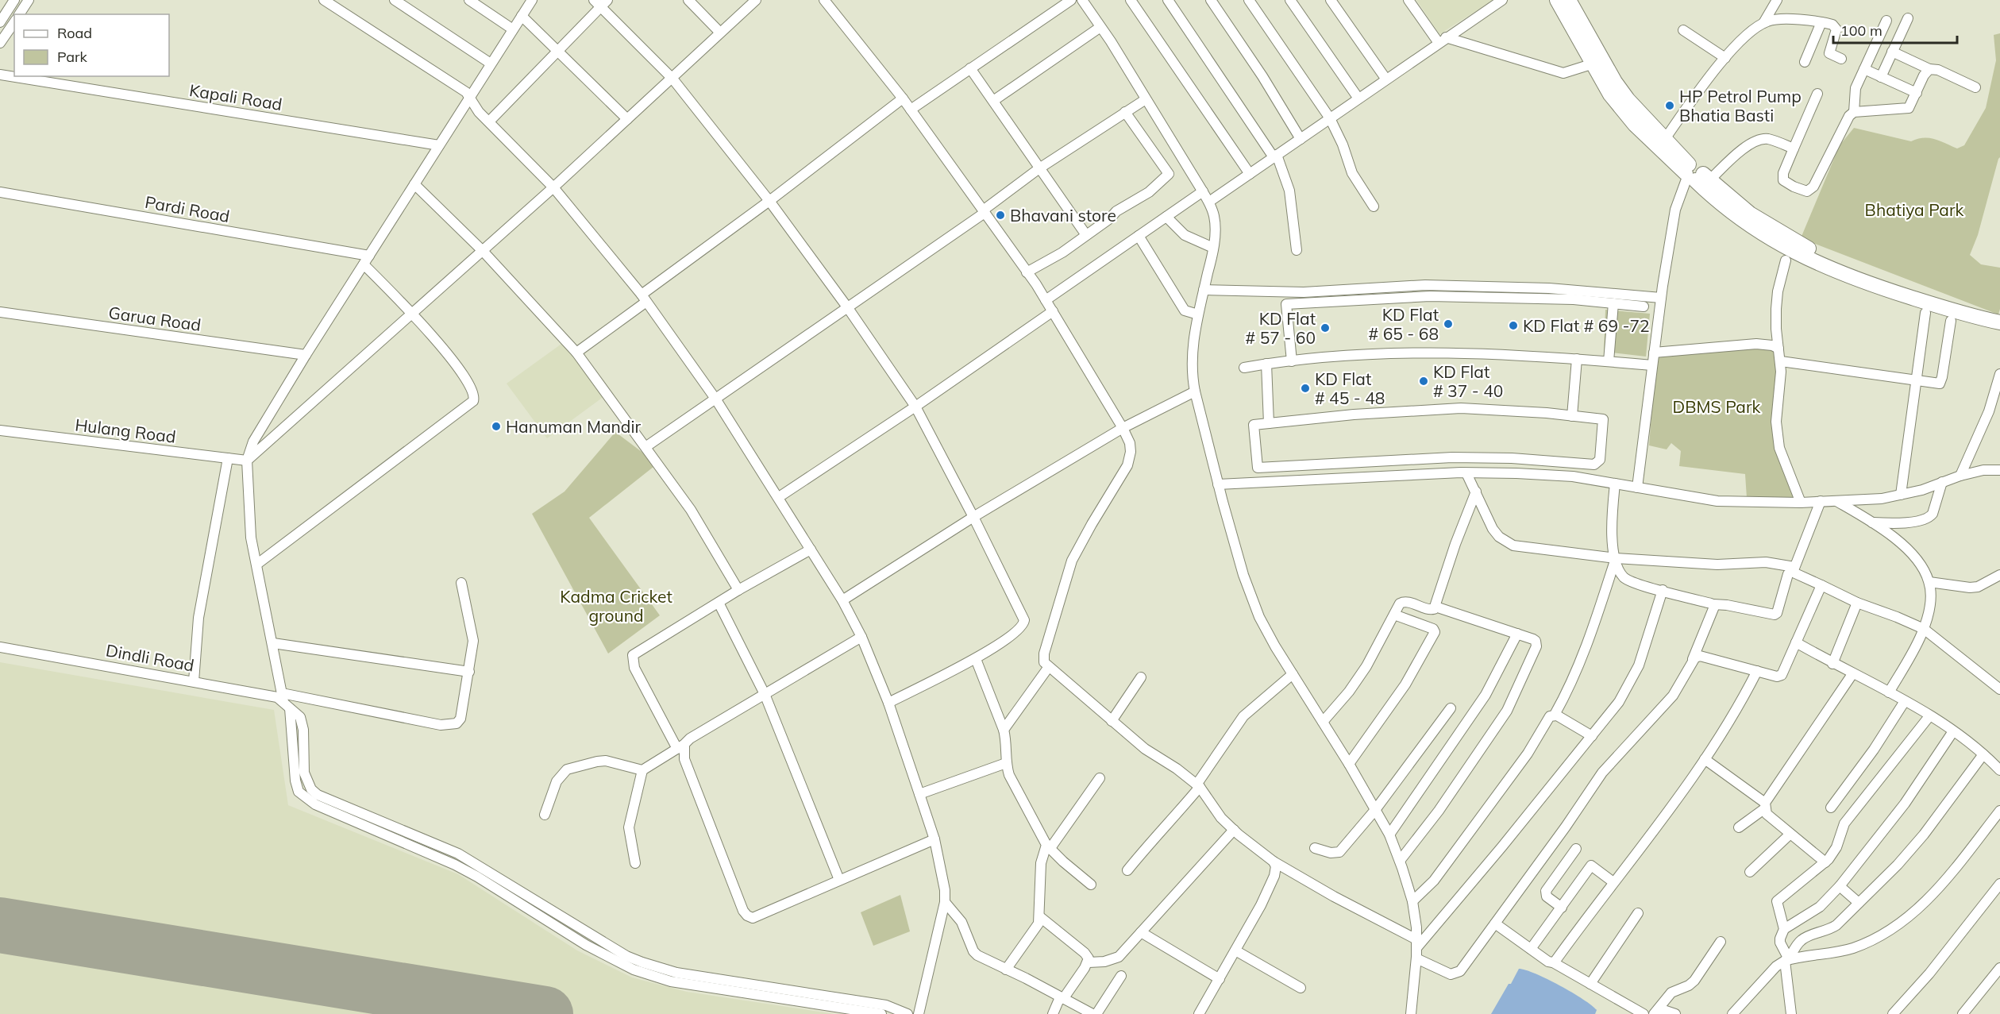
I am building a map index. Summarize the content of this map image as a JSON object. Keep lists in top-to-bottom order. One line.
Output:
{"streets":{"street":["Kapali Road","Pardi Road","Garua Road","Hulang Road","Dindli Road"]},"parks":["Bhatiya Park","DBMS Park","Kadma Cricket ground"],"places":["HP Petrol Pump Bhatia Basti","Bhavani store","KD Flat # 65 - 68","KD Flat # 69 -72","KD Flat # 57 - 60","KD Flat # 37 - 40","KD Flat # 45 - 48","Hanuman Mandir"],"legend":["Road","Park"],"scale_bar":"100 m"}
